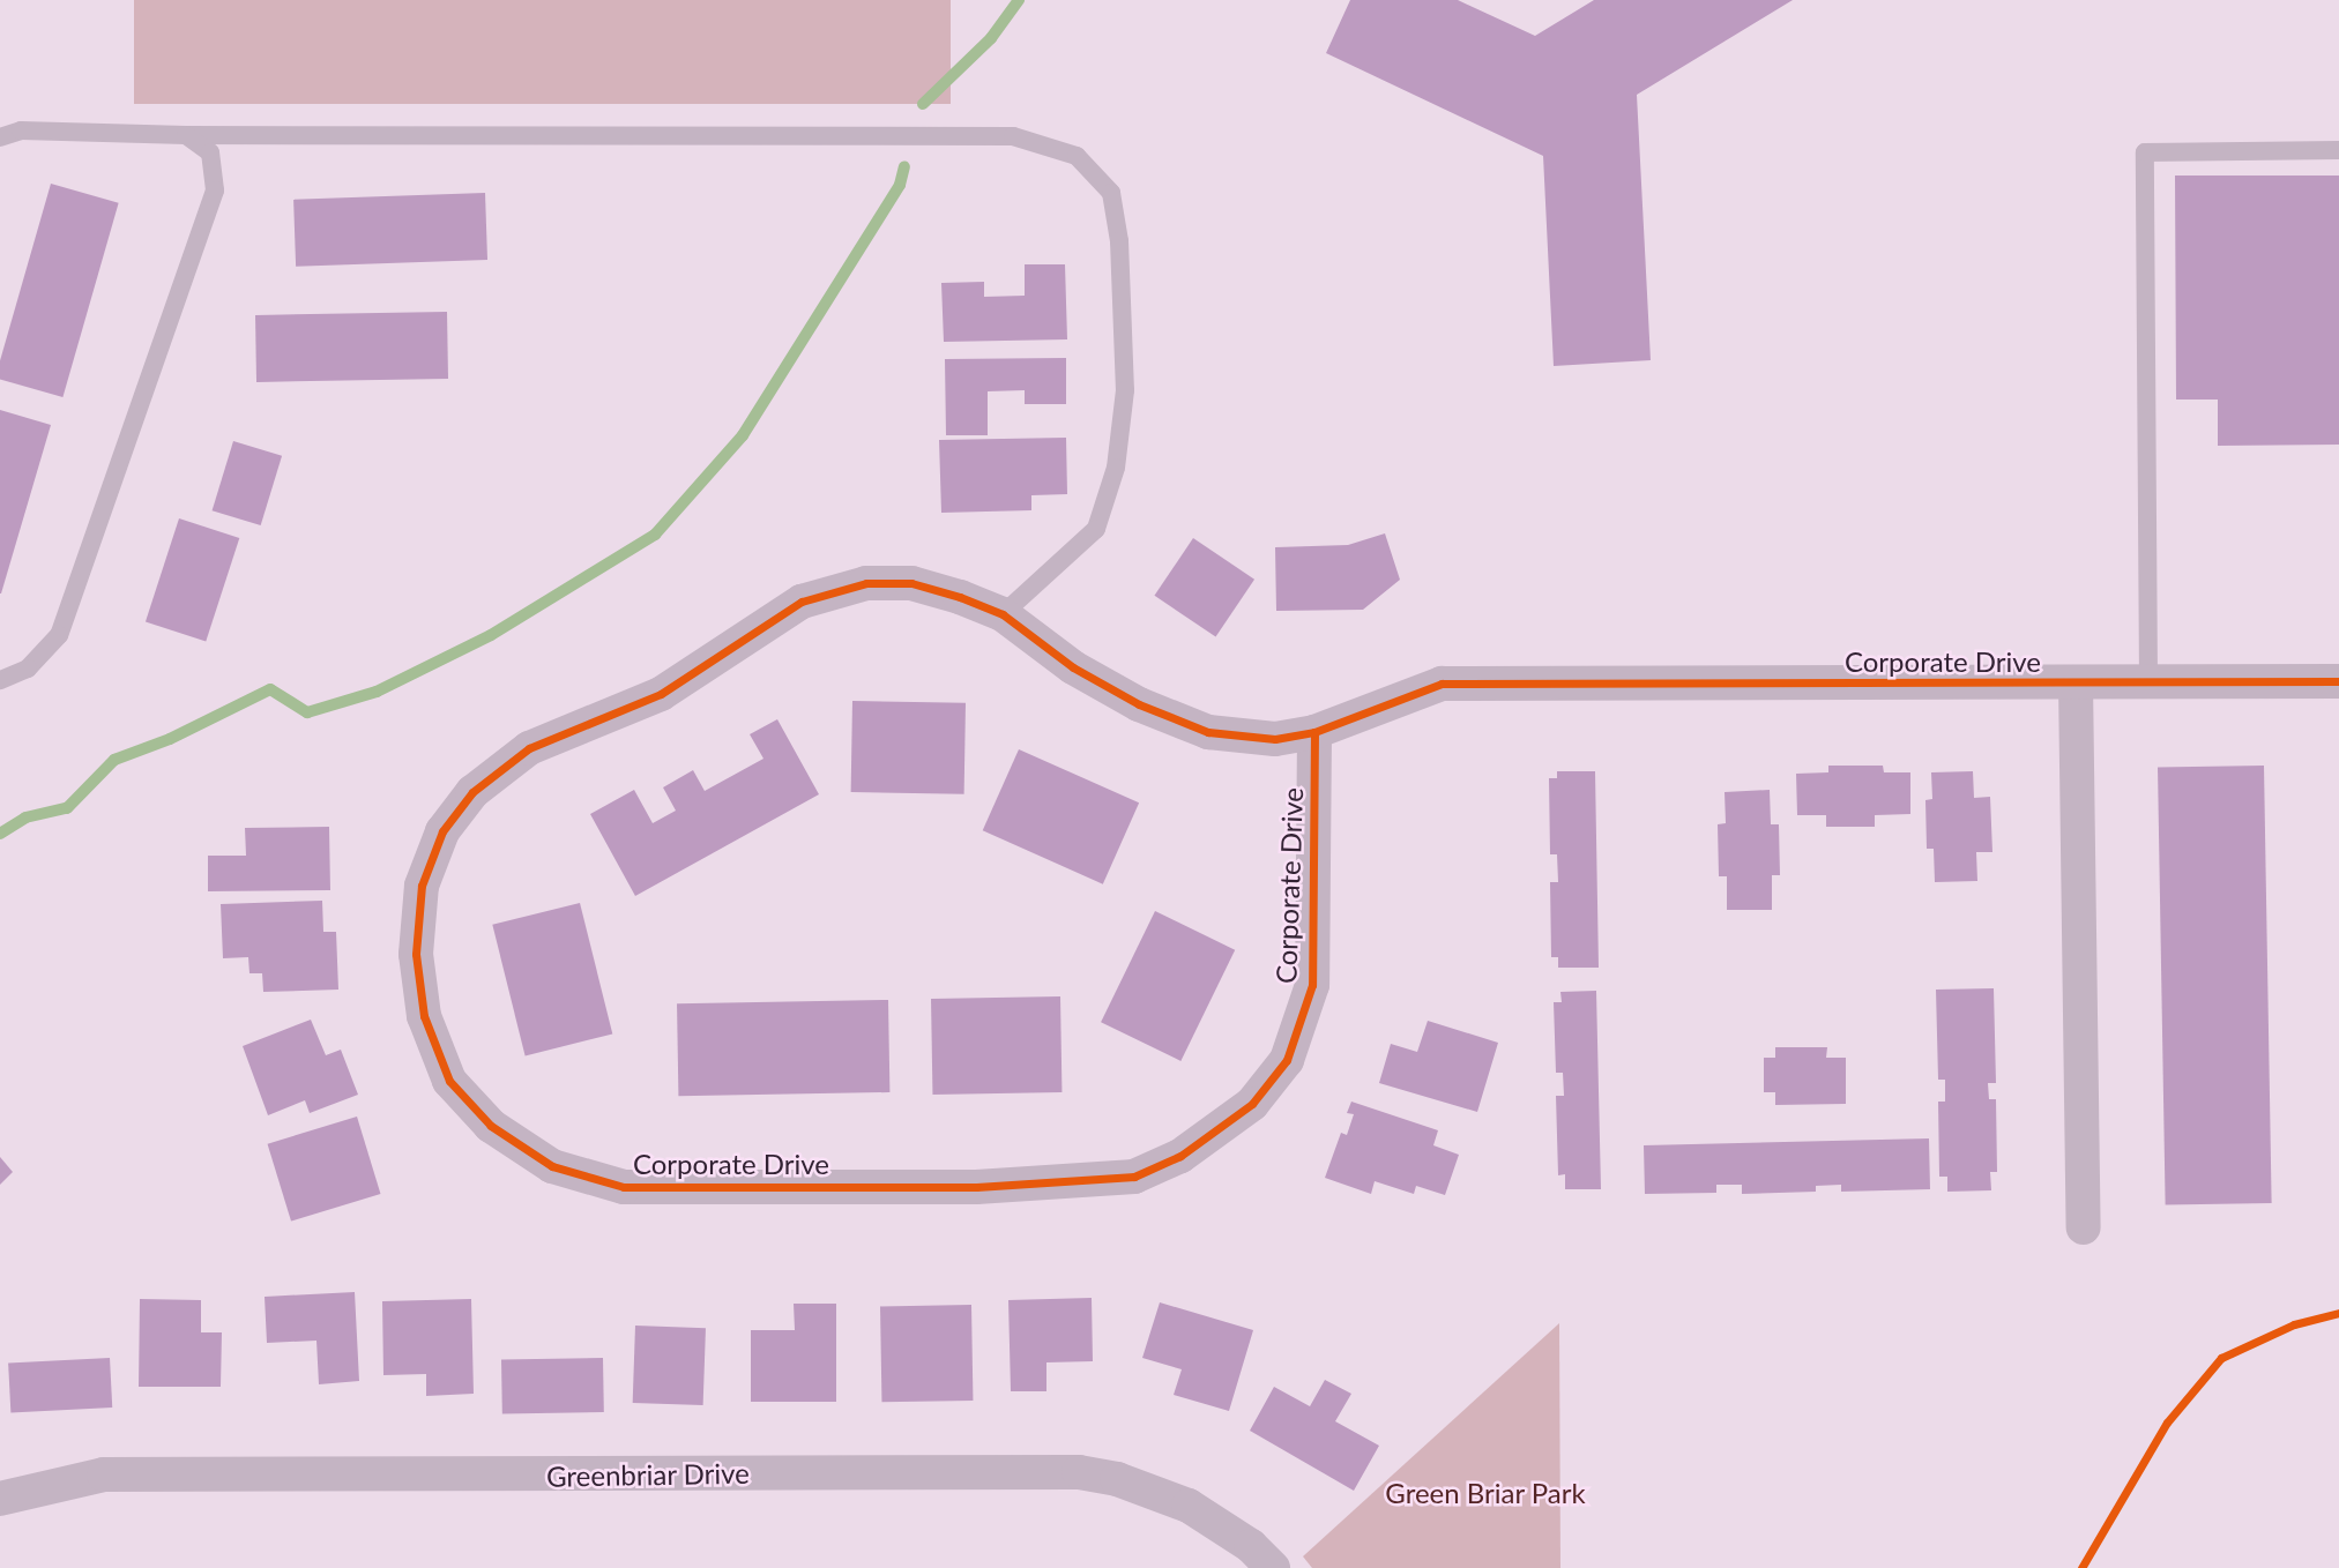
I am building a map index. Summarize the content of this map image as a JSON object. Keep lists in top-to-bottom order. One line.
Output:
{"streets":{"street":["Corporate Drive","Greenbriar Drive"]},"parks":["Green Briar Park"]}
